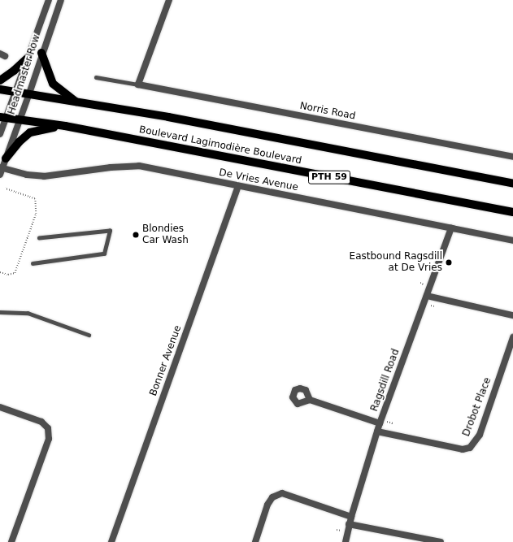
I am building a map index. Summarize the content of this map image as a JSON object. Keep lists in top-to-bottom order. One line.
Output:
{"streets":{"main road":["Boulevard Lagimodière Boulevard","PTH 59"],"street":["Headmaster Row","Norris Road","De Vries Avenue","Bonner Avenue","Ragsdill Road","Drobot Place"]},"crossings":[["Headmaster Row","Boulevard Lagimodière Boulevard"],["Headmaster Row","De Vries Avenue"],["De Vries Avenue","Bonner Avenue"],["De Vries Avenue","Ragsdill Road"],["Ragsdill Road","Drobot Place"]],"places":["Blondies Car Wash","Eastbound Ragsdill at De Vries"]}
